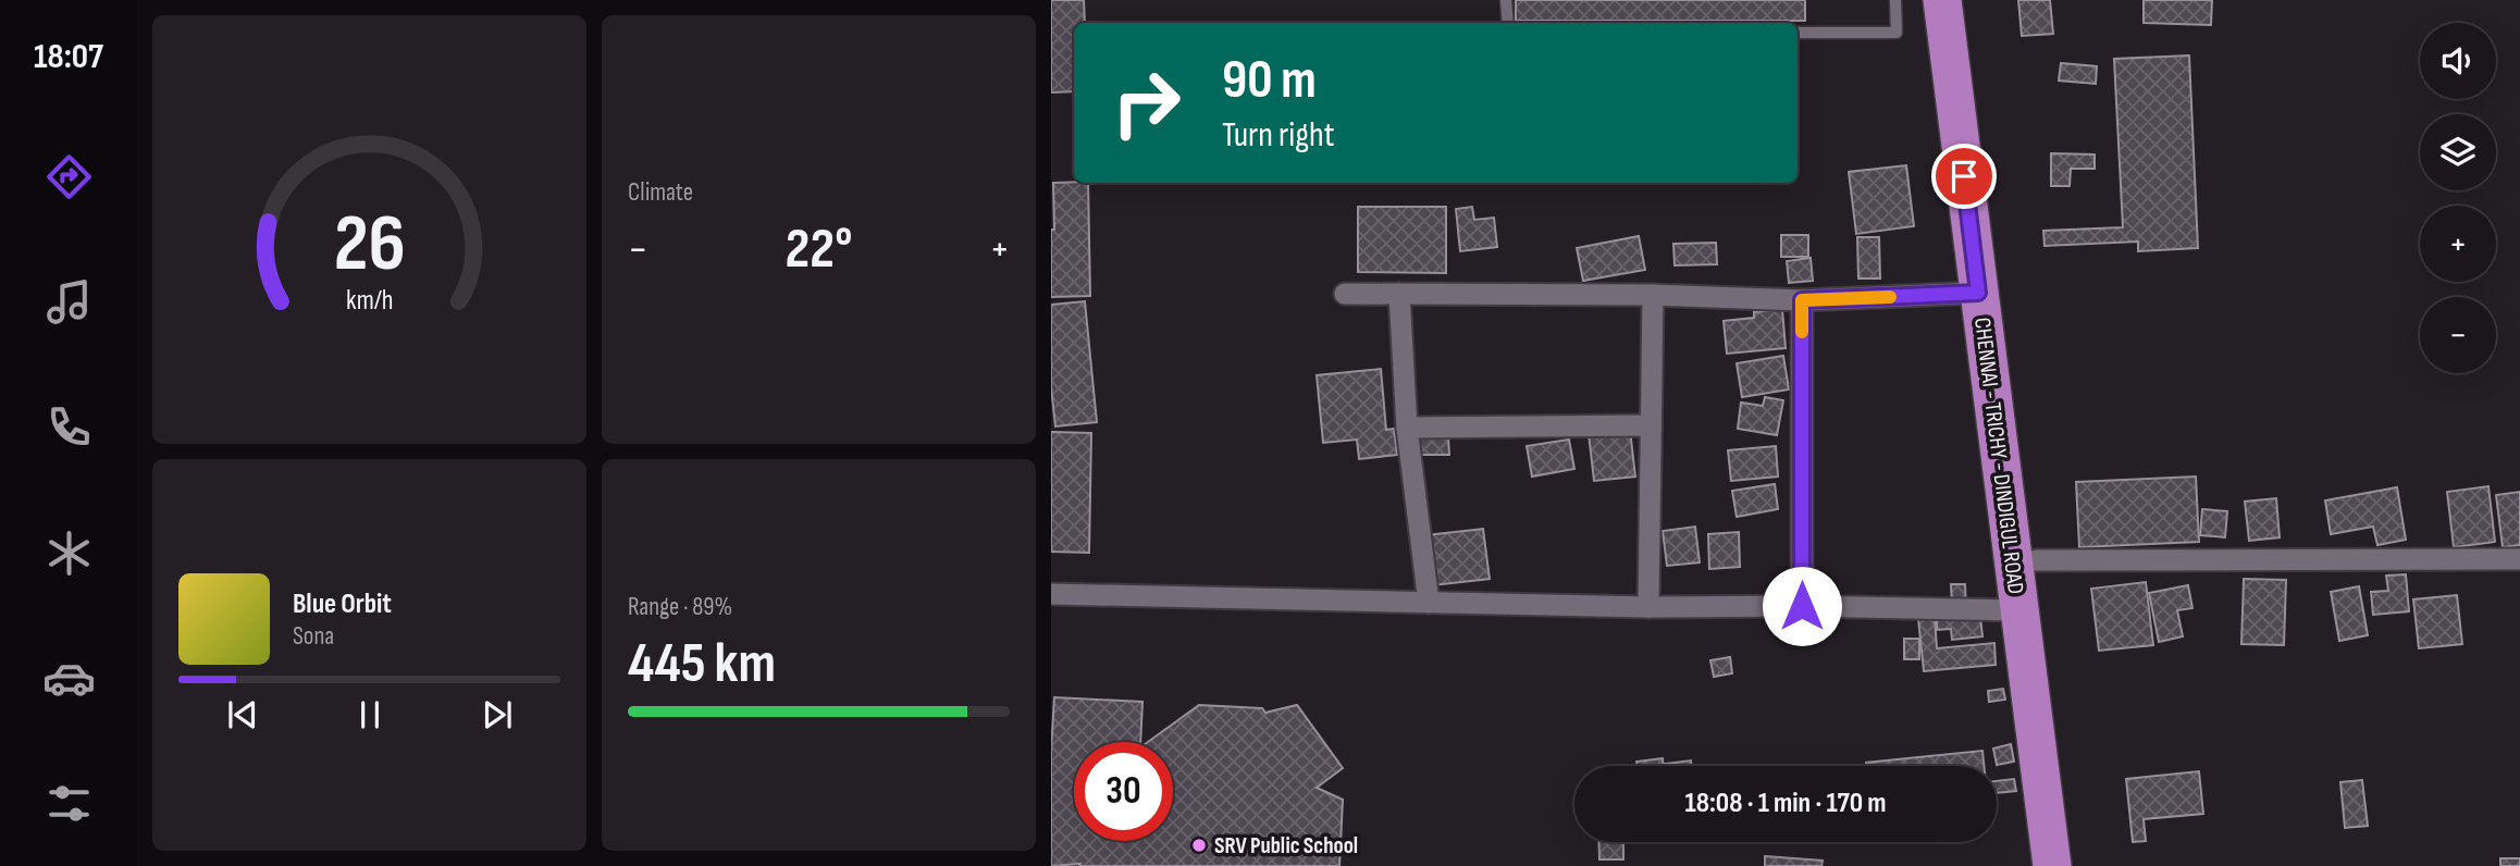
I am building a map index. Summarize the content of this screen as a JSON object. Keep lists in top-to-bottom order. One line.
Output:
{"streets":{"highway":["CHENNAI - TRICHY - DINDIGUL ROAD"]},"places":["SRV Public School"],"page":{"tabs":"18:07","tile":["Climate",["Range · 89%","445 km"]],"map_buttons":["+","−"],"turn":["90 m","Turn right"],"heat":["−","22°","+"],"song":["Blue Orbit","Sona"],"limit":"30","trip":"18:08 · 1 min · 170 m","gauge":["26","km/h"]}}
